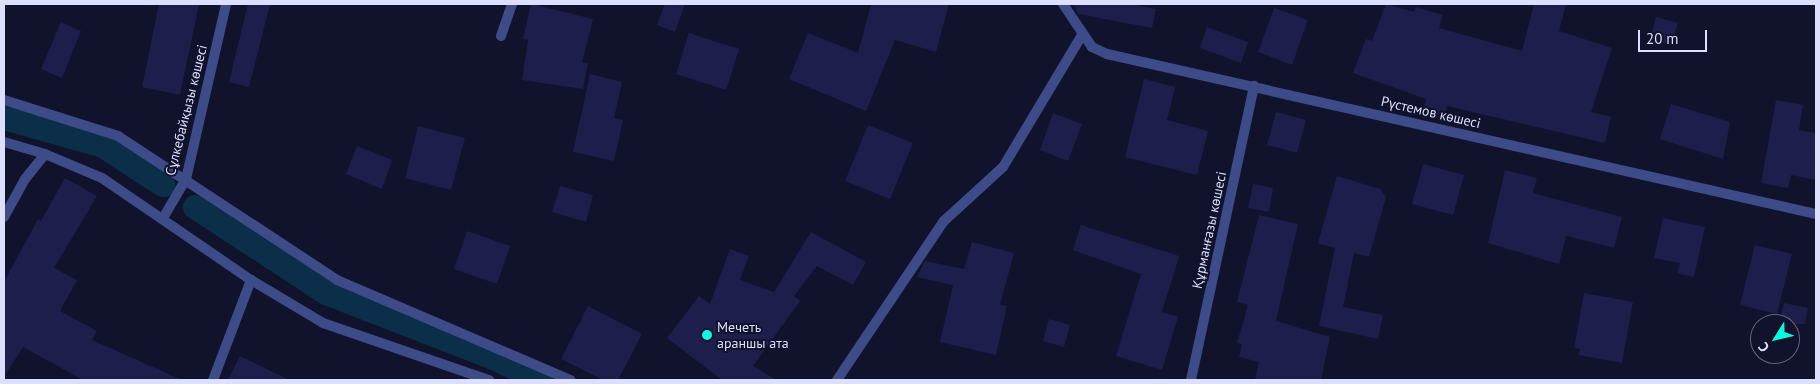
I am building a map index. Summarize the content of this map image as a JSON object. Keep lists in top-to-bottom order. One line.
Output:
{"streets":{"street":["Сұлкебайқызы көшесі","Рүстемов көшесі","Құрманғазы көшесі"]},"crossings":[["Рүстемов көшесі","Құрманғазы көшесі"]],"places":["Мечеть араншы ата"],"scale_bar":"20 m","north":"bottom left"}
